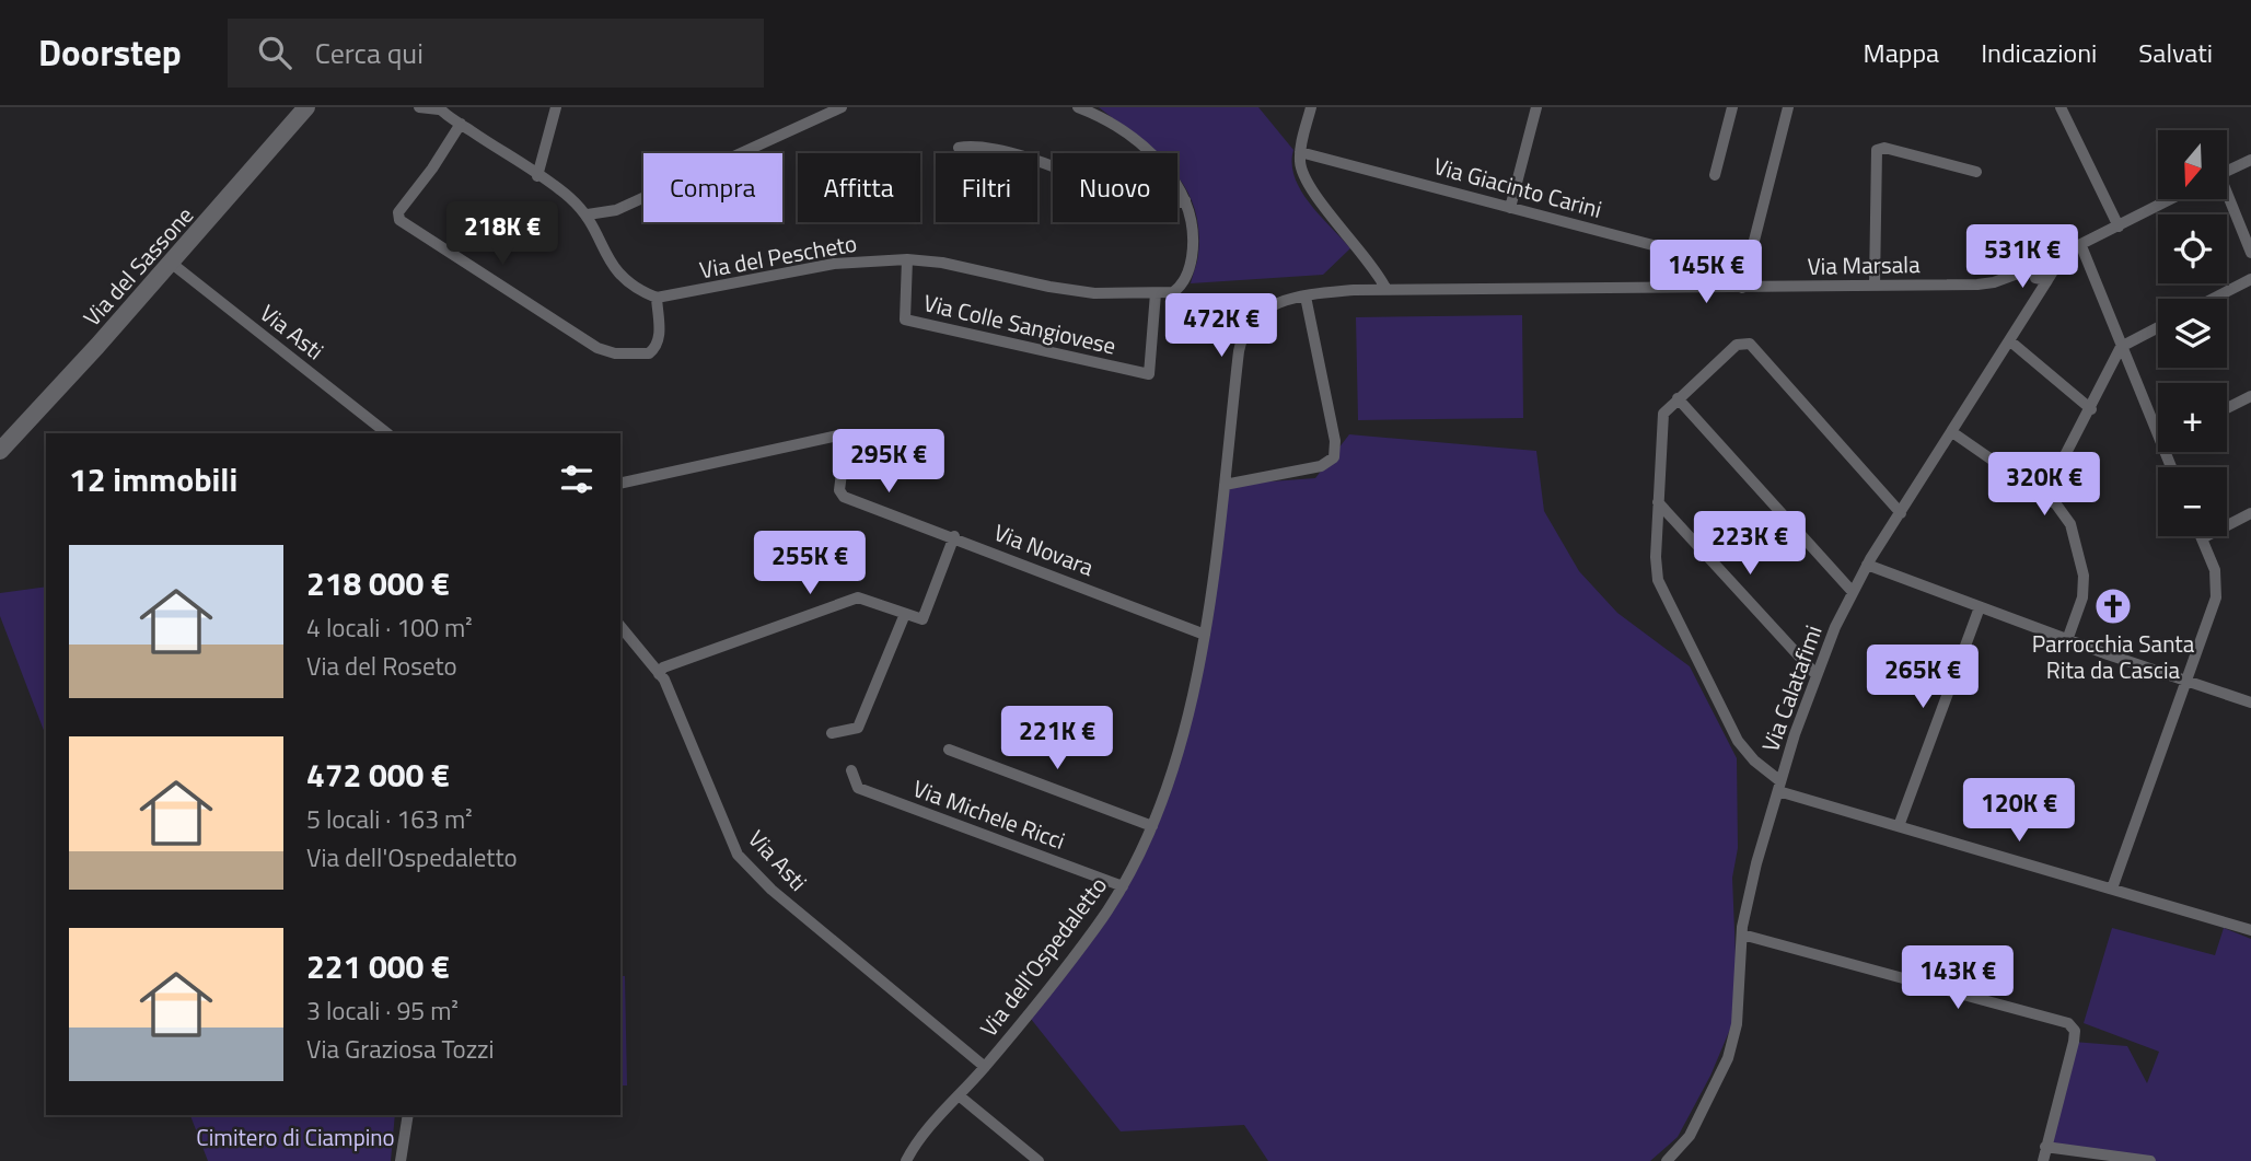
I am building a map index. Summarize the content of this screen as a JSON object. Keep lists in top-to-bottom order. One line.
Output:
{"streets":{"main road":["Via del Sassone"],"street":["Via Giacinto Carini","Via del Pescheto","Via Marsala","Via Colle Sangiovese","Via Asti","Via Novara","Via Calatafimi","Via Michele Ricci","Via dell'Ospedaletto"]},"crossings":[["Via Giacinto Carini","Via Marsala"],["Via del Pescheto","Via Colle Sangiovese"],["Via Marsala","Via Calatafimi"],["Via Marsala","Via dell'Ospedaletto"],["Via del Sassone","Via Asti"],["Via Asti","Via dell'Ospedaletto"],["Via Novara","Via dell'Ospedaletto"],["Via Michele Ricci","Via dell'Ospedaletto"]],"parks":["Cimitero di Ciampino"],"places":{"church":["Parrocchia Santa Rita da Cascia"]},"north":"bottom","page":{"header":"Doorstep","search":"Cerca qui","nav":["Mappa","Indicazioni","Salvati"],"map_buttons":["+","−"],"chip":["Compra","Affitta","Filtri","Nuovo"],"price":["218K €","531K €","145K €","472K €","295K €","320K €","223K €","255K €","265K €","221K €","120K €","143K €"],"heading":"12 immobili","list":[{"name":"218 000 €","note":"4 locali · 100 m² · Via del Roseto"},{"name":"472 000 €","note":"5 locali · 163 m² · Via dell'Ospedaletto"},{"name":"221 000 €","note":"3 locali · 95 m² · Via Graziosa Tozzi"}]}}
